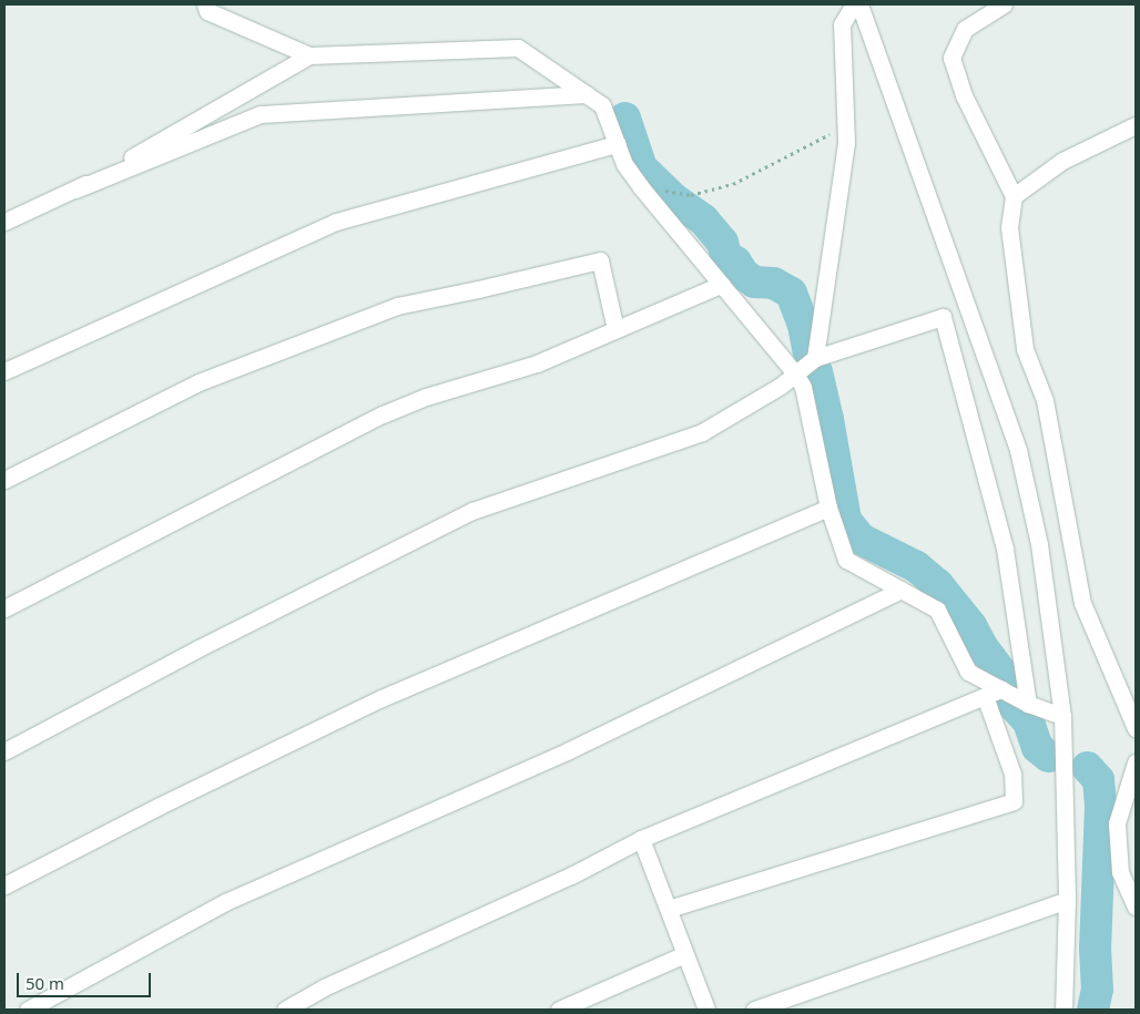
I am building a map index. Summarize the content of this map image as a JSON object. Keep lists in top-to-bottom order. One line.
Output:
{"scale_bar":"50 m"}
